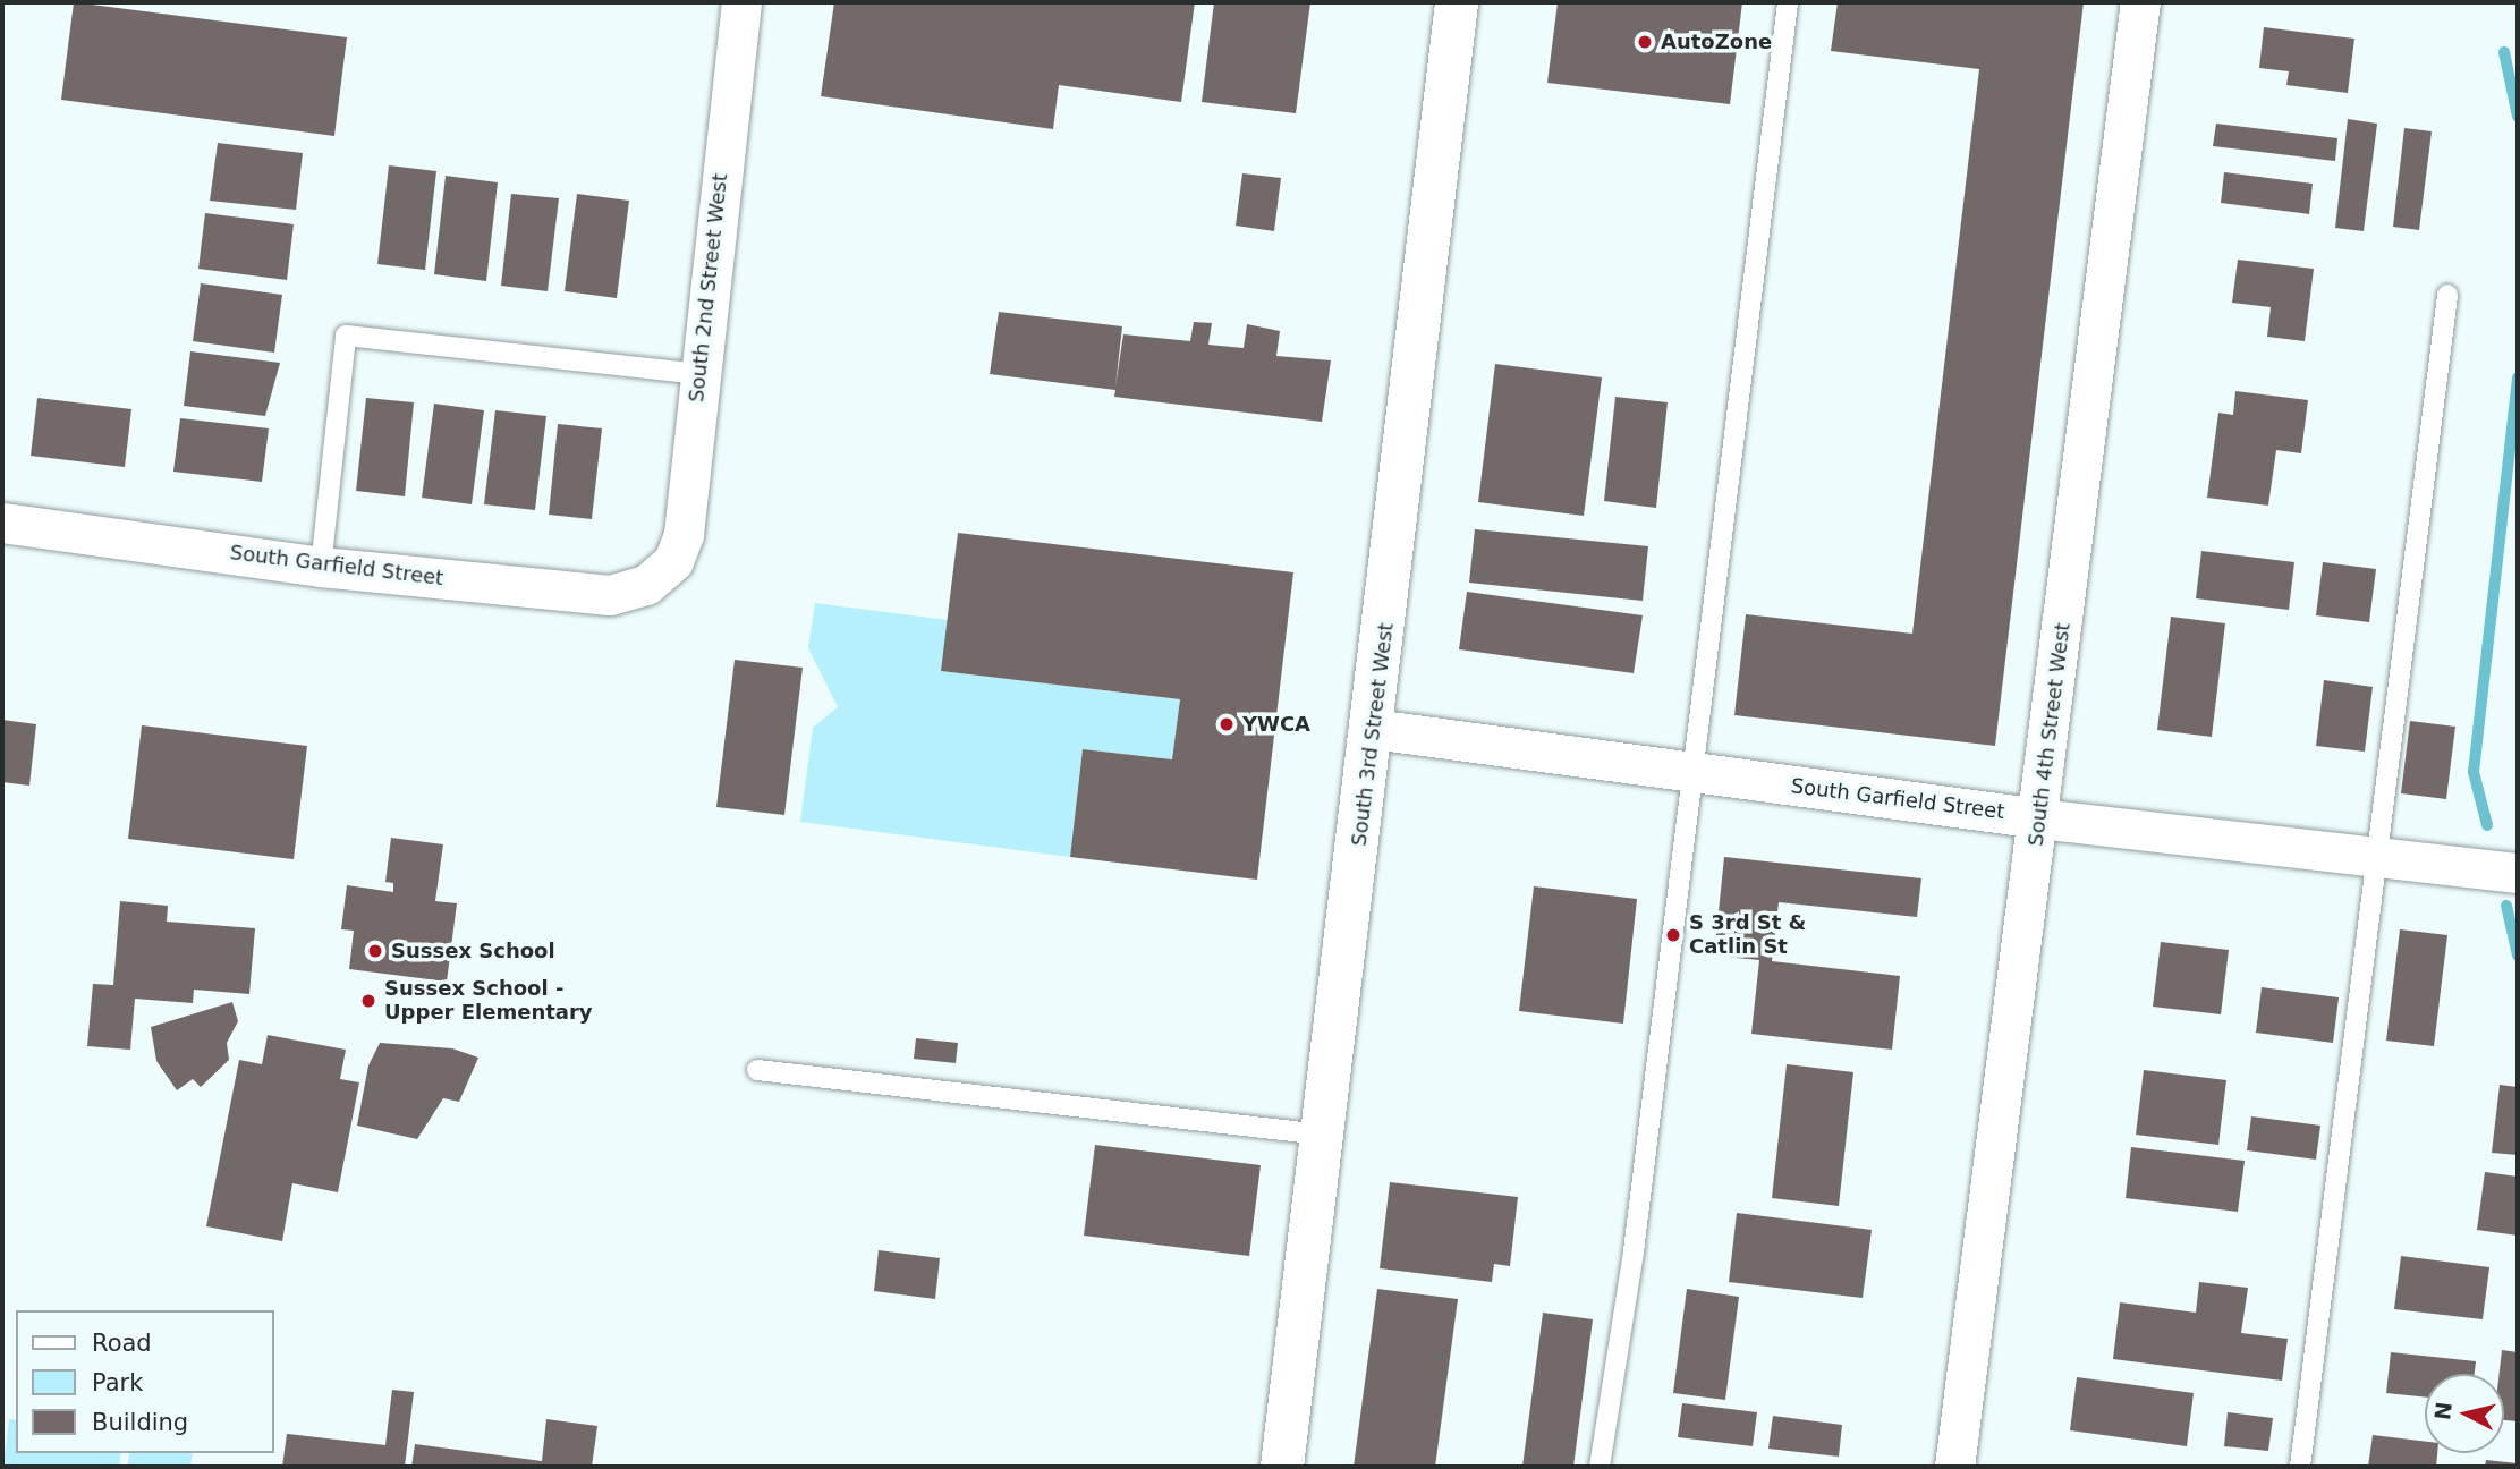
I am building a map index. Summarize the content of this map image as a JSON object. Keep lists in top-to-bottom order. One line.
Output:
{"streets":{"main road":["South 3rd Street West"],"street":["South 2nd Street West","South Garfield Street","South 4th Street West"]},"crossings":[["South 2nd Street West","South Garfield Street"],["South Garfield Street","South 3rd Street West"],["South Garfield Street","South 4th Street West"]],"places":["AutoZone","YWCA","S 3rd St & Catlin St","Sussex School","Sussex School - Upper Elementary"],"legend":["Road","Park","Building"],"north":"left"}
